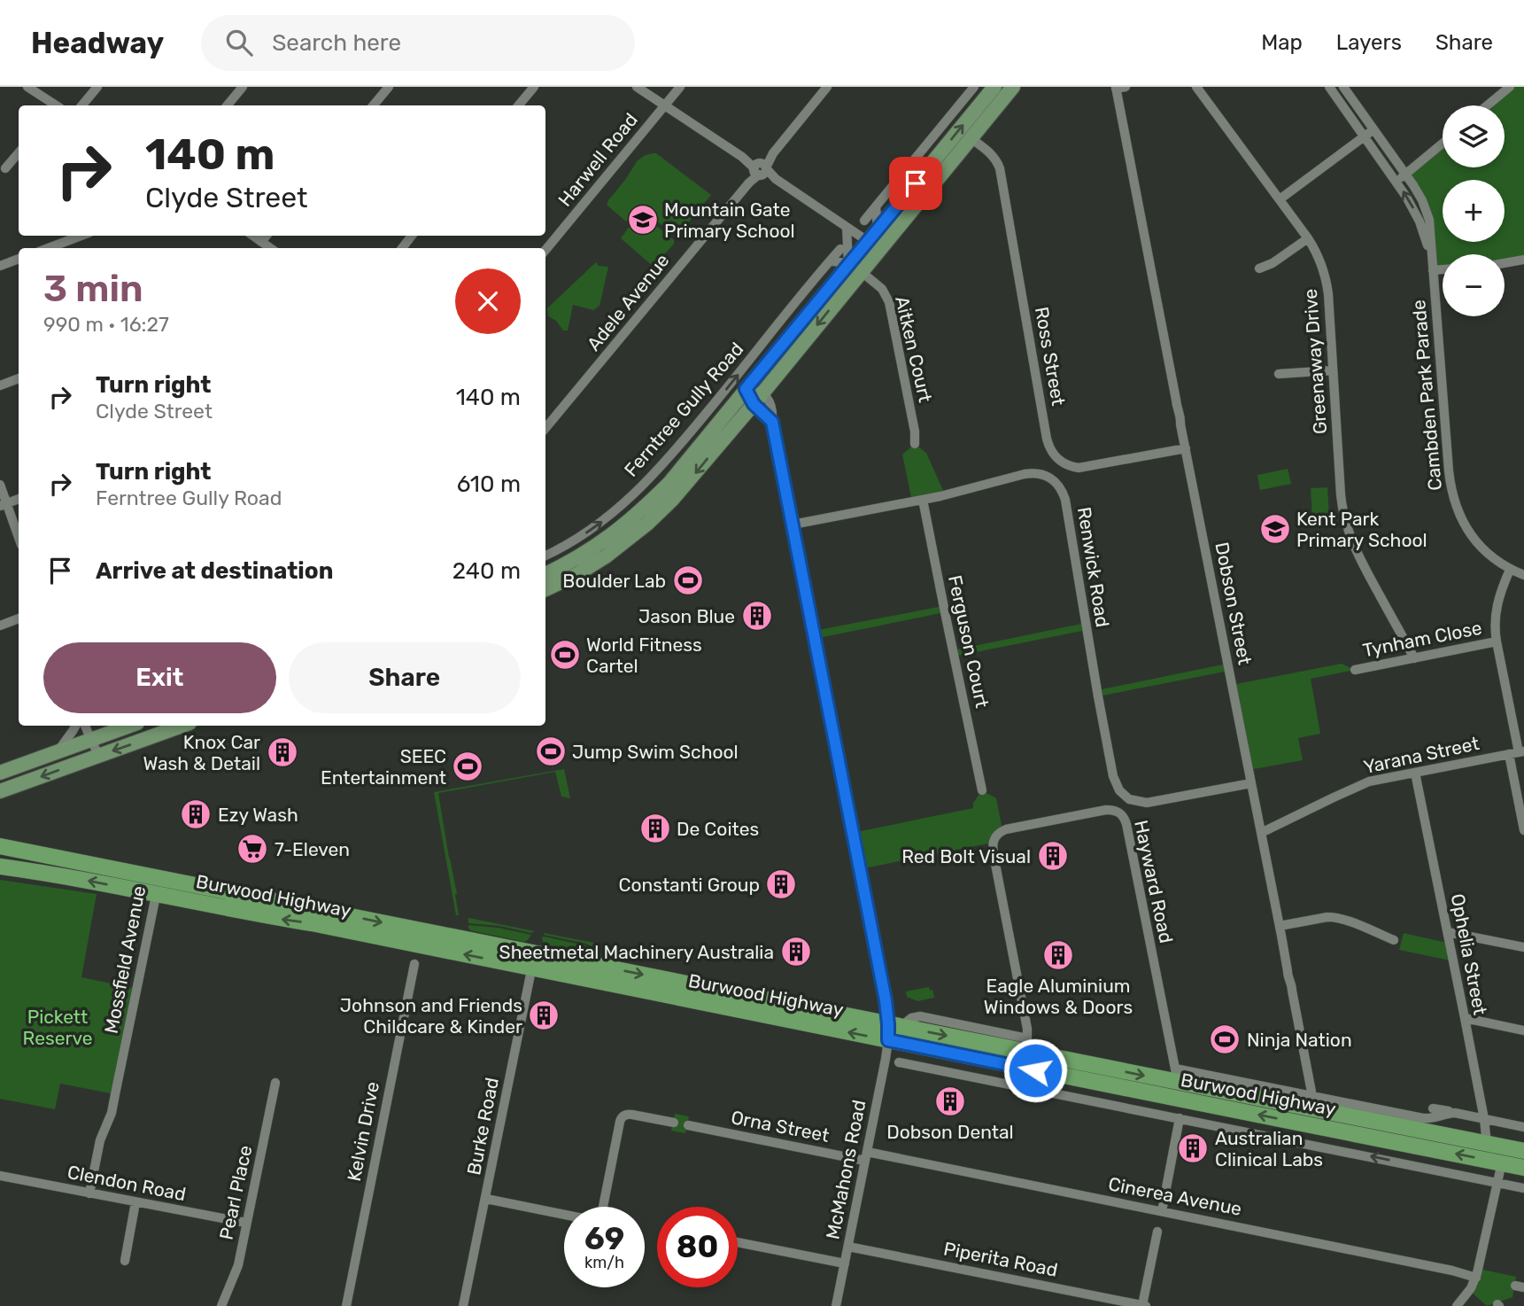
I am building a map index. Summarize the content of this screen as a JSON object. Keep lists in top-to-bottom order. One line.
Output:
{"streets":{"highway":["Burwood Highway"],"main road":["Ferntree Gully Road"],"street":["Harwell Road","Adele Avenue","Aitken Court","Ross Street","Greenaway Drive","Cambden Park Parade","Renwick Road","Dobson Street","Tynham Close","Ferguson Court","Yarana Street","Hayward Road","Ophelia Street","Mossfield Avenue","Burke Road","Orna Street","Kelvin Drive","McMahons Road","Clendon Road","Pearl Place","Cinerea Avenue","Piperita Road"]},"crossings":[["Aitken Court","Ferntree Gully Road"],["Ross Street","Ferntree Gully Road"],["Ross Street","Dobson Street"],["Greenaway Drive","Tynham Close"],["Ferntree Gully Road","McMahons Road"],["Renwick Road","Dobson Street"],["Renwick Road","Ferguson Court"],["Renwick Road","McMahons Road"],["Dobson Street","Yarana Street"],["Dobson Street","Burwood Highway"],["Yarana Street","Ophelia Street"],["Hayward Road","Burwood Highway"],["Burwood Highway","Ophelia Street"],["Burwood Highway","Mossfield Avenue"],["Burwood Highway","Burke Road"],["Burwood Highway","McMahons Road"],["Mossfield Avenue","Clendon Road"],["Orna Street","McMahons Road"],["Orna Street","Cinerea Avenue"],["McMahons Road","Cinerea Avenue"],["McMahons Road","Piperita Road"],["Clendon Road","Pearl Place"]],"parks":["Pickett Reserve"],"places":{"school or university":["Mountain Gate Primary School","Kent Park Primary School"],"sports":["Boulder Lab","World Fitness Cartel","Jump Swim School","SEEC Entertainment","Ninja Nation"],"building":["Jason Blue","Knox Car Wash & Detail","Ezy Wash","De Coites","Red Bolt Visual","Constanti Group","Sheetmetal Machinery Australia","Eagle Aluminium Windows & Doors","Johnson and Friends Childcare & Kinder","Dobson Dental","Australian Clinical Labs"],"supermarket":["7-Eleven"]},"page":{"header":"Headway","search":"Search here","nav":["Map","Layers","Share"],"map_buttons":["+","−"],"turn":["140 m","Clyde Street"],"heading":["3 min","990 m · 16:27"],"list":[{"name":"Turn right","note":"Clyde Street","value":"140 m"},{"name":"Turn right","note":"Ferntree Gully Road","value":"610 m"},{"name":"Arrive at destination","value":"240 m"}],"buttons":["Exit","Share"],"speed":"69 km/h","limit":"80"}}
